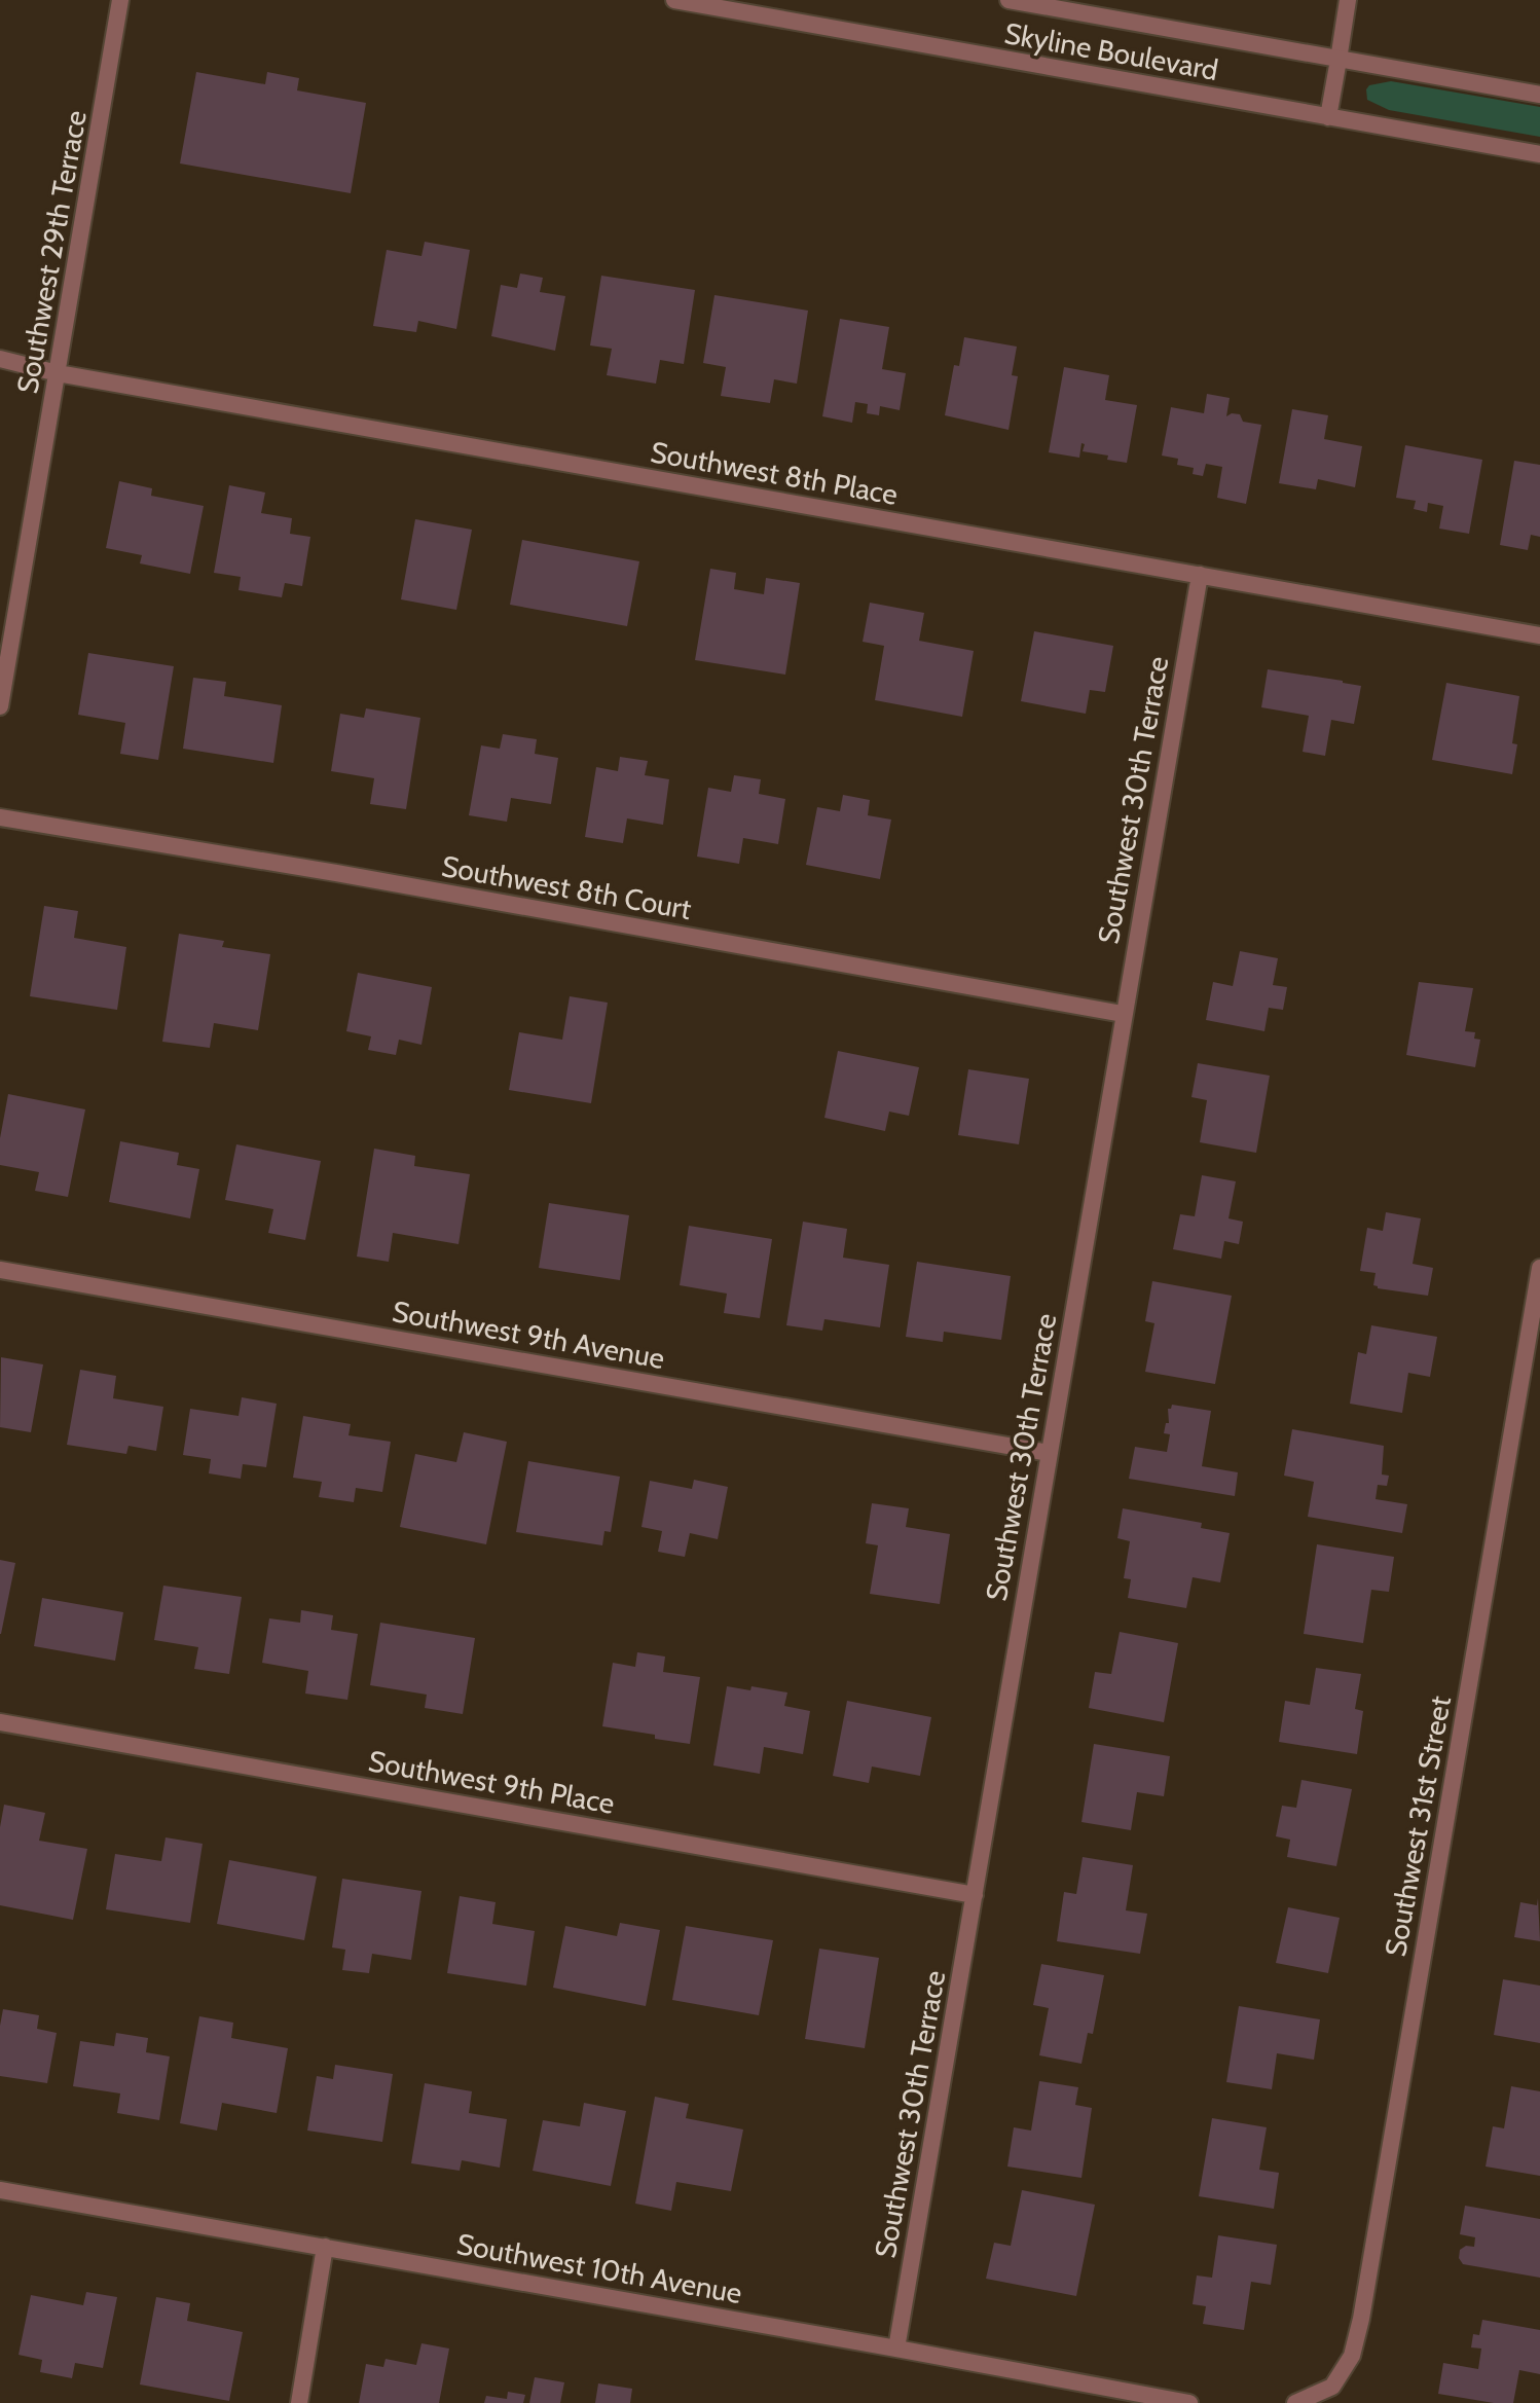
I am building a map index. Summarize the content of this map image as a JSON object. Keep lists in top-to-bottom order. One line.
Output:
{"streets":{"street":["Skyline Boulevard","Southwest 29th Terrace","Southwest 8th Place","Southwest 30th Terrace","Southwest 8th Court","Southwest 9th Avenue","Southwest 9th Place","Southwest 31st Street","Southwest 10th Avenue"]},"crossings":[["Southwest 29th Terrace","Southwest 8th Place"],["Southwest 8th Place","Southwest 30th Terrace"],["Southwest 30th Terrace","Southwest 8th Court"],["Southwest 30th Terrace","Southwest 9th Avenue"],["Southwest 30th Terrace","Southwest 9th Place"],["Southwest 30th Terrace","Southwest 10th Avenue"]]}
